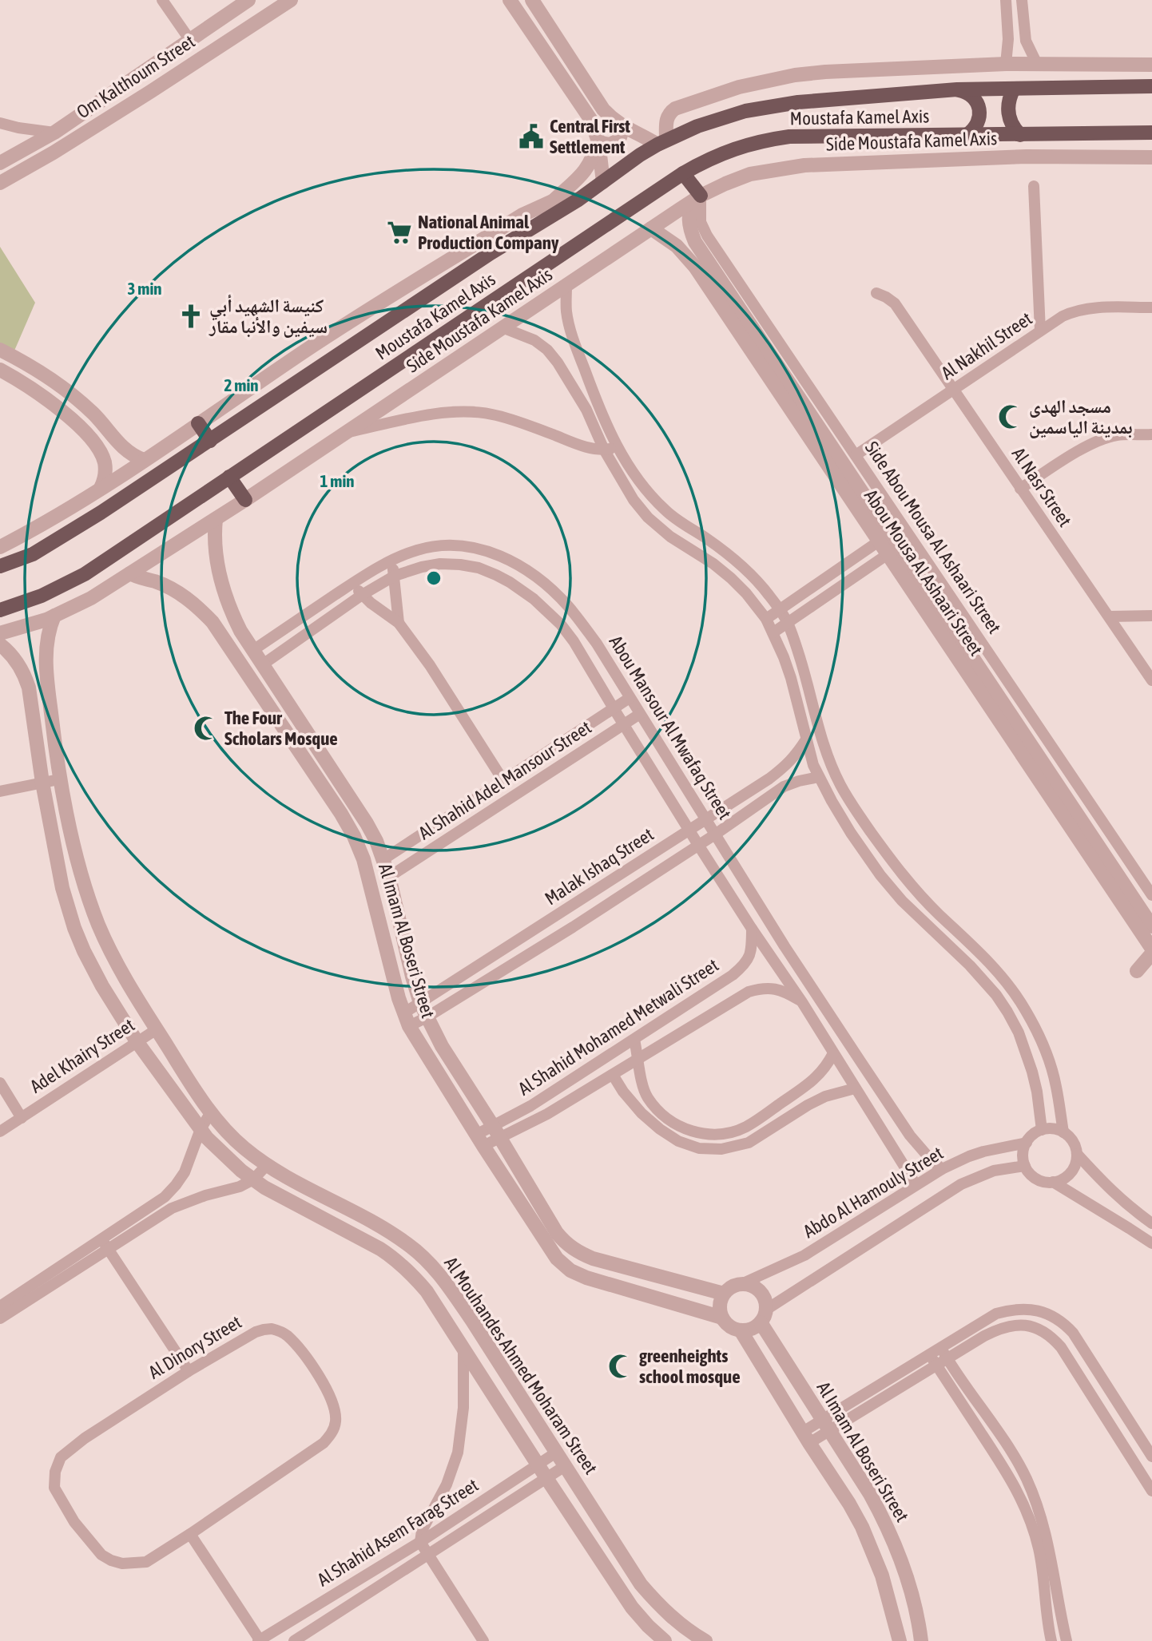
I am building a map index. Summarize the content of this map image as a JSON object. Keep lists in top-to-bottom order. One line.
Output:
{"streets":{"main road":["Moustafa Kamel Axis"],"street":["Om Kalthoum Street","Side Moustafa Kamel Axis","Al Nakhil Street","Al Nasr Street","Side Abou Mousa Al Ashaari Street","Abou Mousa Al Ashaari Street","Abou Mansour Al Mwafaq Street","Al Shahid Adel Mansour Street","Malak Ishaq Street","Al Imam Al Boseri Street","Al Shahid Mohamed Metwali Street","Adel Khairy Street","Abdo Al Hamouly Street","Al Dinory Street","Al Mouhandes Ahmed Moharam Street","Al Shahid Asem Farag Street"]},"crossings":[["Side Moustafa Kamel Axis","Side Abou Mousa Al Ashaari Street"],["Side Moustafa Kamel Axis","Abou Mousa Al Ashaari Street"],["Side Moustafa Kamel Axis","Al Imam Al Boseri Street"],["Side Moustafa Kamel Axis","Al Mouhandes Ahmed Moharam Street"],["Al Nakhil Street","Al Nasr Street"],["Al Nakhil Street","Side Abou Mousa Al Ashaari Street"],["Side Abou Mousa Al Ashaari Street","Abou Mousa Al Ashaari Street"],["Abou Mansour Al Mwafaq Street","Al Shahid Adel Mansour Street"],["Abou Mansour Al Mwafaq Street","Malak Ishaq Street"],["Abou Mansour Al Mwafaq Street","Al Imam Al Boseri Street"],["Abou Mansour Al Mwafaq Street","Al Shahid Mohamed Metwali Street"],["Abou Mansour Al Mwafaq Street","Abdo Al Hamouly Street"],["Al Shahid Adel Mansour Street","Al Imam Al Boseri Street"],["Malak Ishaq Street","Al Imam Al Boseri Street"],["Al Imam Al Boseri Street","Al Shahid Mohamed Metwali Street"],["Al Imam Al Boseri Street","Abdo Al Hamouly Street"],["Adel Khairy Street","Al Mouhandes Ahmed Moharam Street"],["Al Mouhandes Ahmed Moharam Street","Al Shahid Asem Farag Street"]],"places":{"public building":["Central First Settlement"],"supermarket":["National Animal Production Company"],"church":["كنيسة الشهيد أبي سيفين والأنبا مقار"],"mosque":["مسجد الهدى بمدينة الياسمين","The Four Scholars Mosque","greenheights school mosque"]},"rings":["3 min","2 min","1 min"]}
